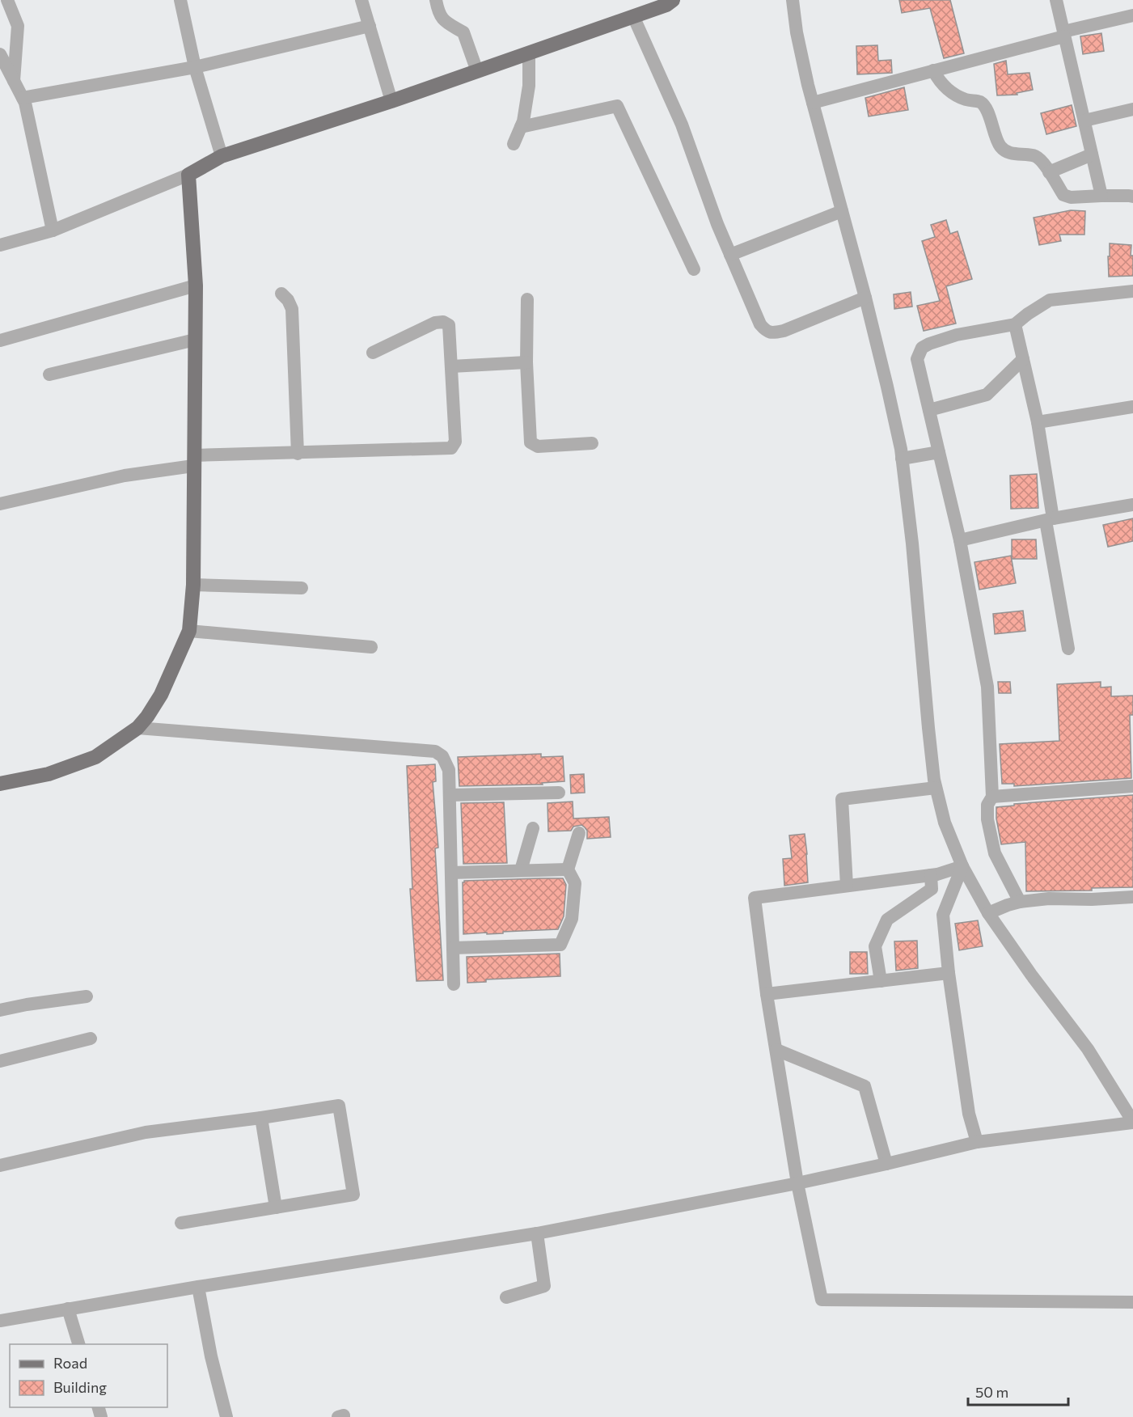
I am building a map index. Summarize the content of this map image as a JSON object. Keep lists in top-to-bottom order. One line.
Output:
{"legend":["Road","Building"],"scale_bar":"50 m"}
